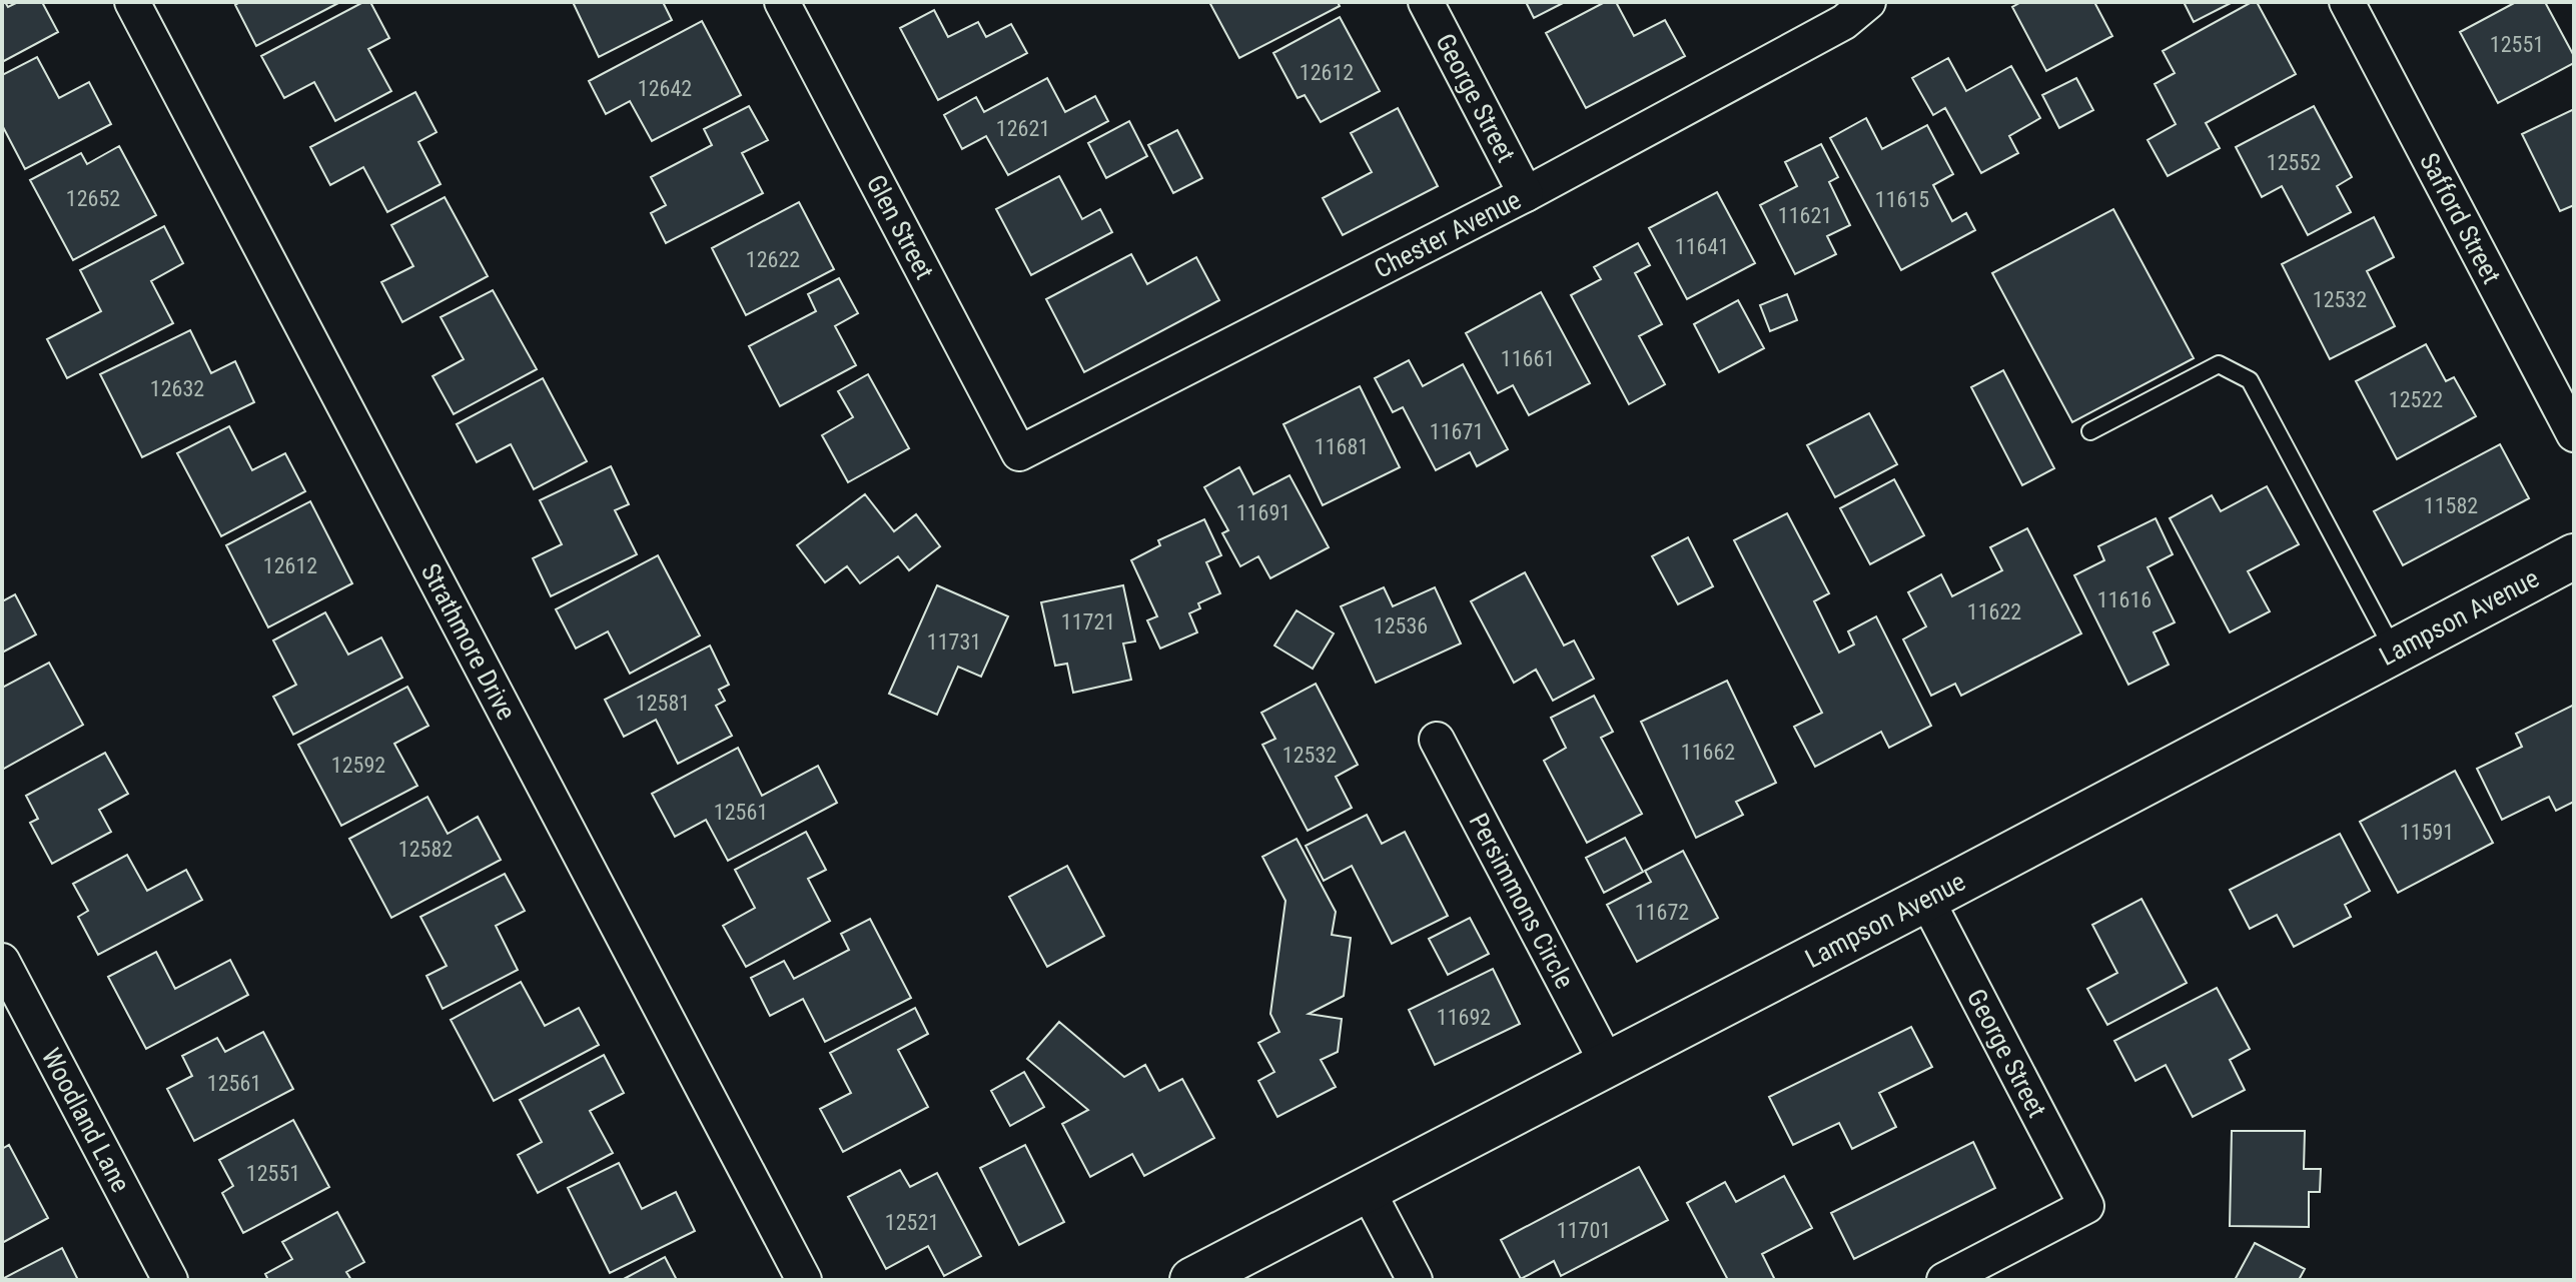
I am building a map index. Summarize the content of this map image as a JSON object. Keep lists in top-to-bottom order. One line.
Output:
{"streets":{"street":["George Street","Safford Street","Glen Street","Chester Avenue","Lampson Avenue","Strathmore Drive","Persimmons Circle","Woodland Lane"]},"crossings":[["George Street","Chester Avenue"],["George Street","Lampson Avenue"],["Glen Street","Chester Avenue"],["Lampson Avenue","Persimmons Circle"]],"house_numbers":["12551","12612","12642","12621","12552","12652","11615","11621","11641","12622","12532","11661","12632","12522","11671","11681","11582","11691","12612","11616","11622","11721","12536","11731","12581","11662","12532","12592","12561","11591","12582","11672","11692","12561","12551","12521","11701"]}
